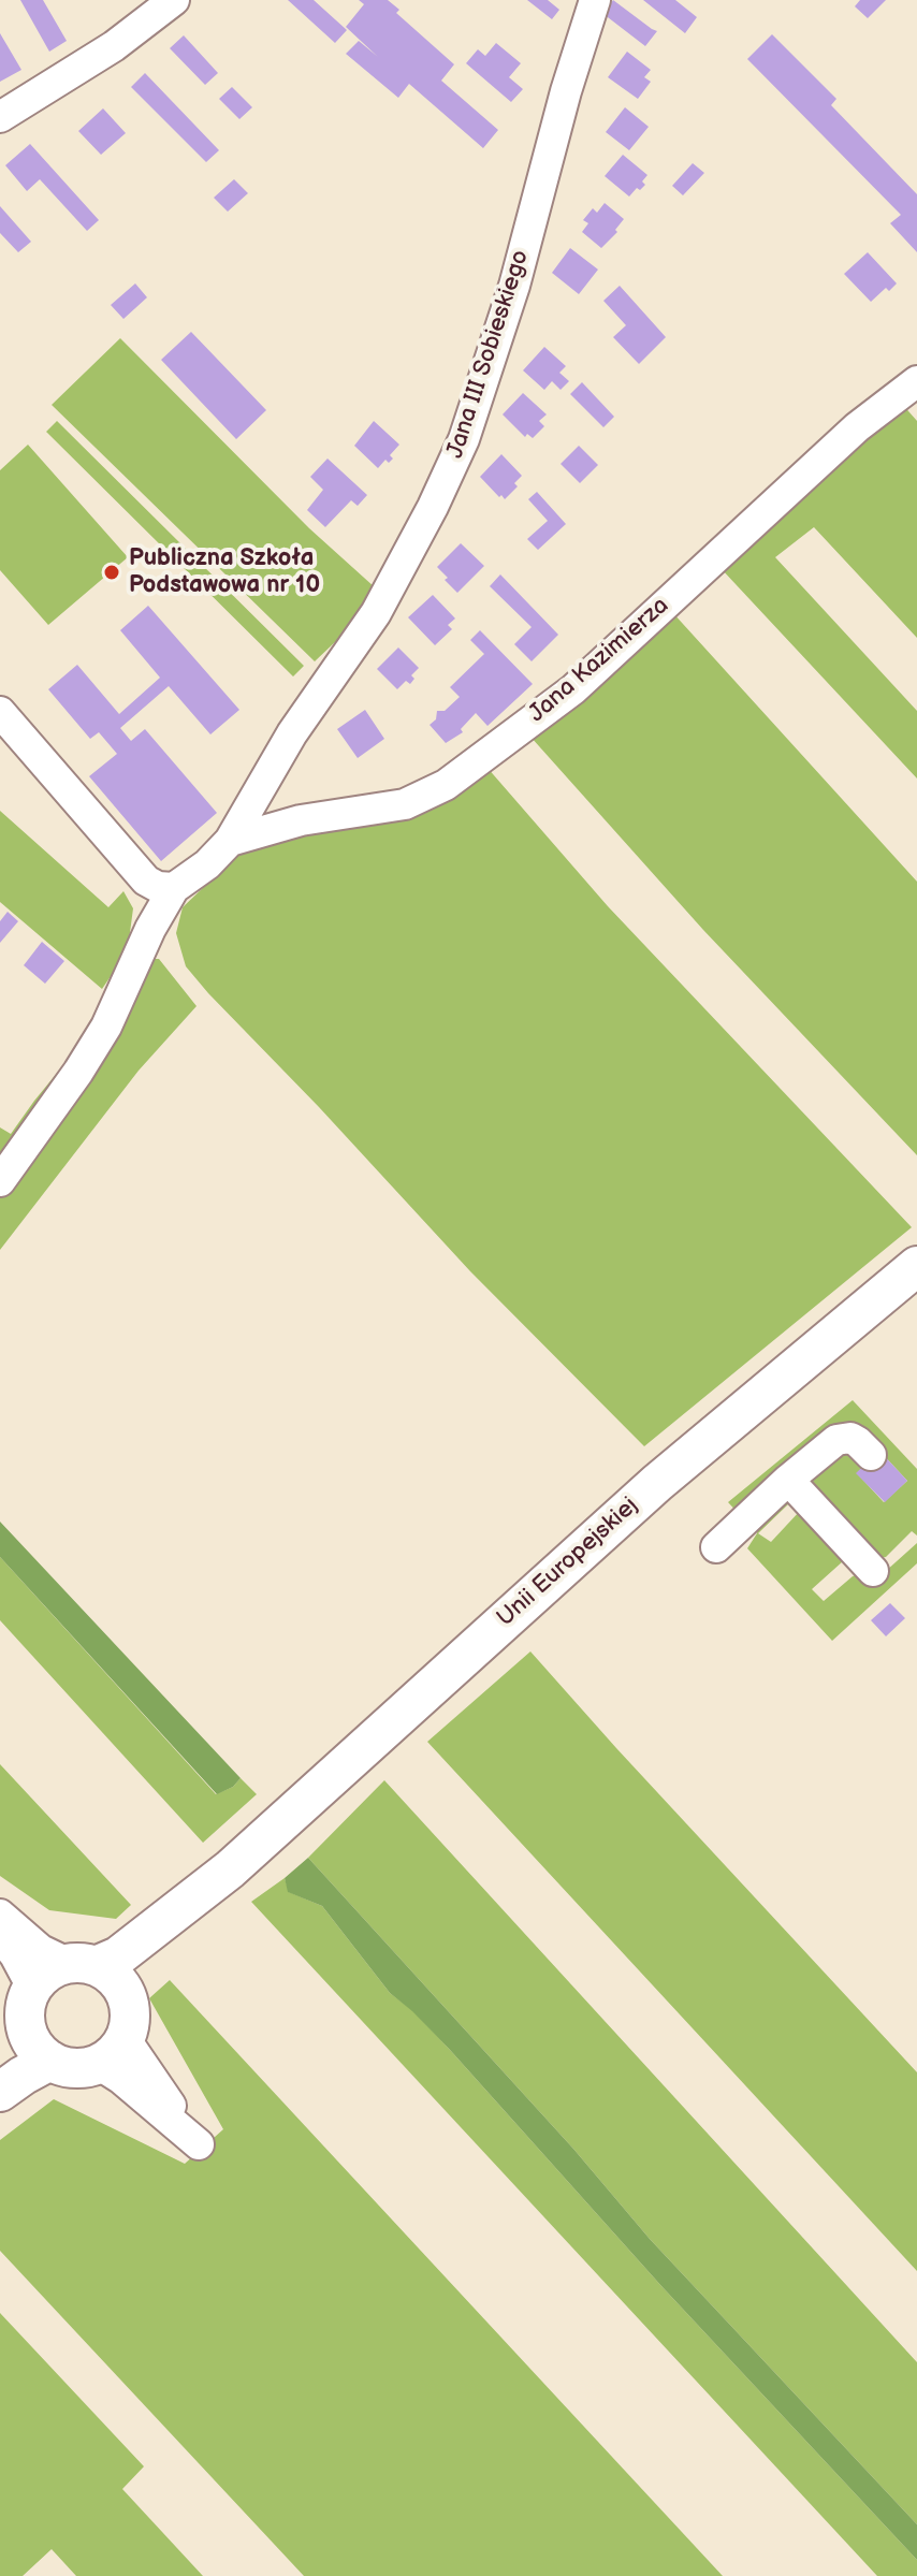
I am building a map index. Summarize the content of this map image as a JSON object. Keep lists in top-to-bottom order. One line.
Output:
{"streets":{"main road":["Unii Europejskiej"],"street":["Jana III Sobieskiego","Jana Kazimierza"]},"crossings":[["Jana III Sobieskiego","Jana Kazimierza"]],"places":["Publiczna Szkoła Podstawowa nr 10"]}
